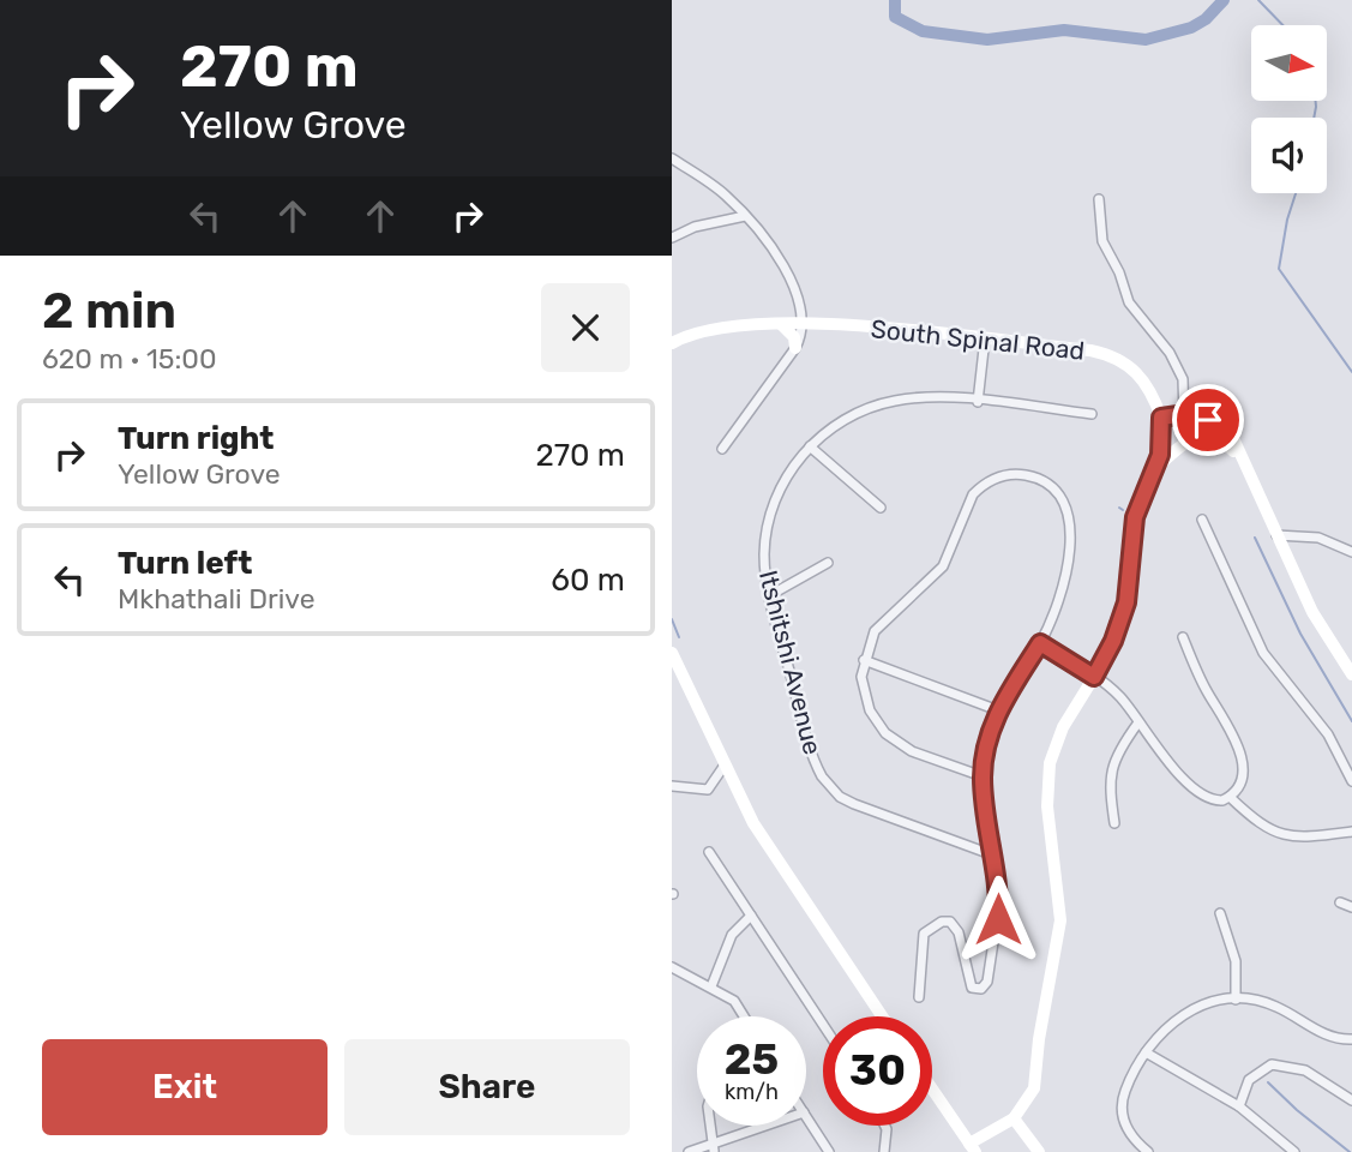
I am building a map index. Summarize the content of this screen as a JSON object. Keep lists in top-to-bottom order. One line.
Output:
{"streets":{"street":["South Spinal Road","Itshitshi Avenue"]},"north":"right","page":{"turn":["270 m","Yellow Grove"],"heading":["2 min","620 m · 15:00"],"list":[{"name":"Turn right","note":"Yellow Grove","value":"270 m"},{"name":"Turn left","note":"Mkhathali Drive","value":"60 m"}],"speed":"25 km/h","limit":"30","buttons":["Exit","Share"]}}
